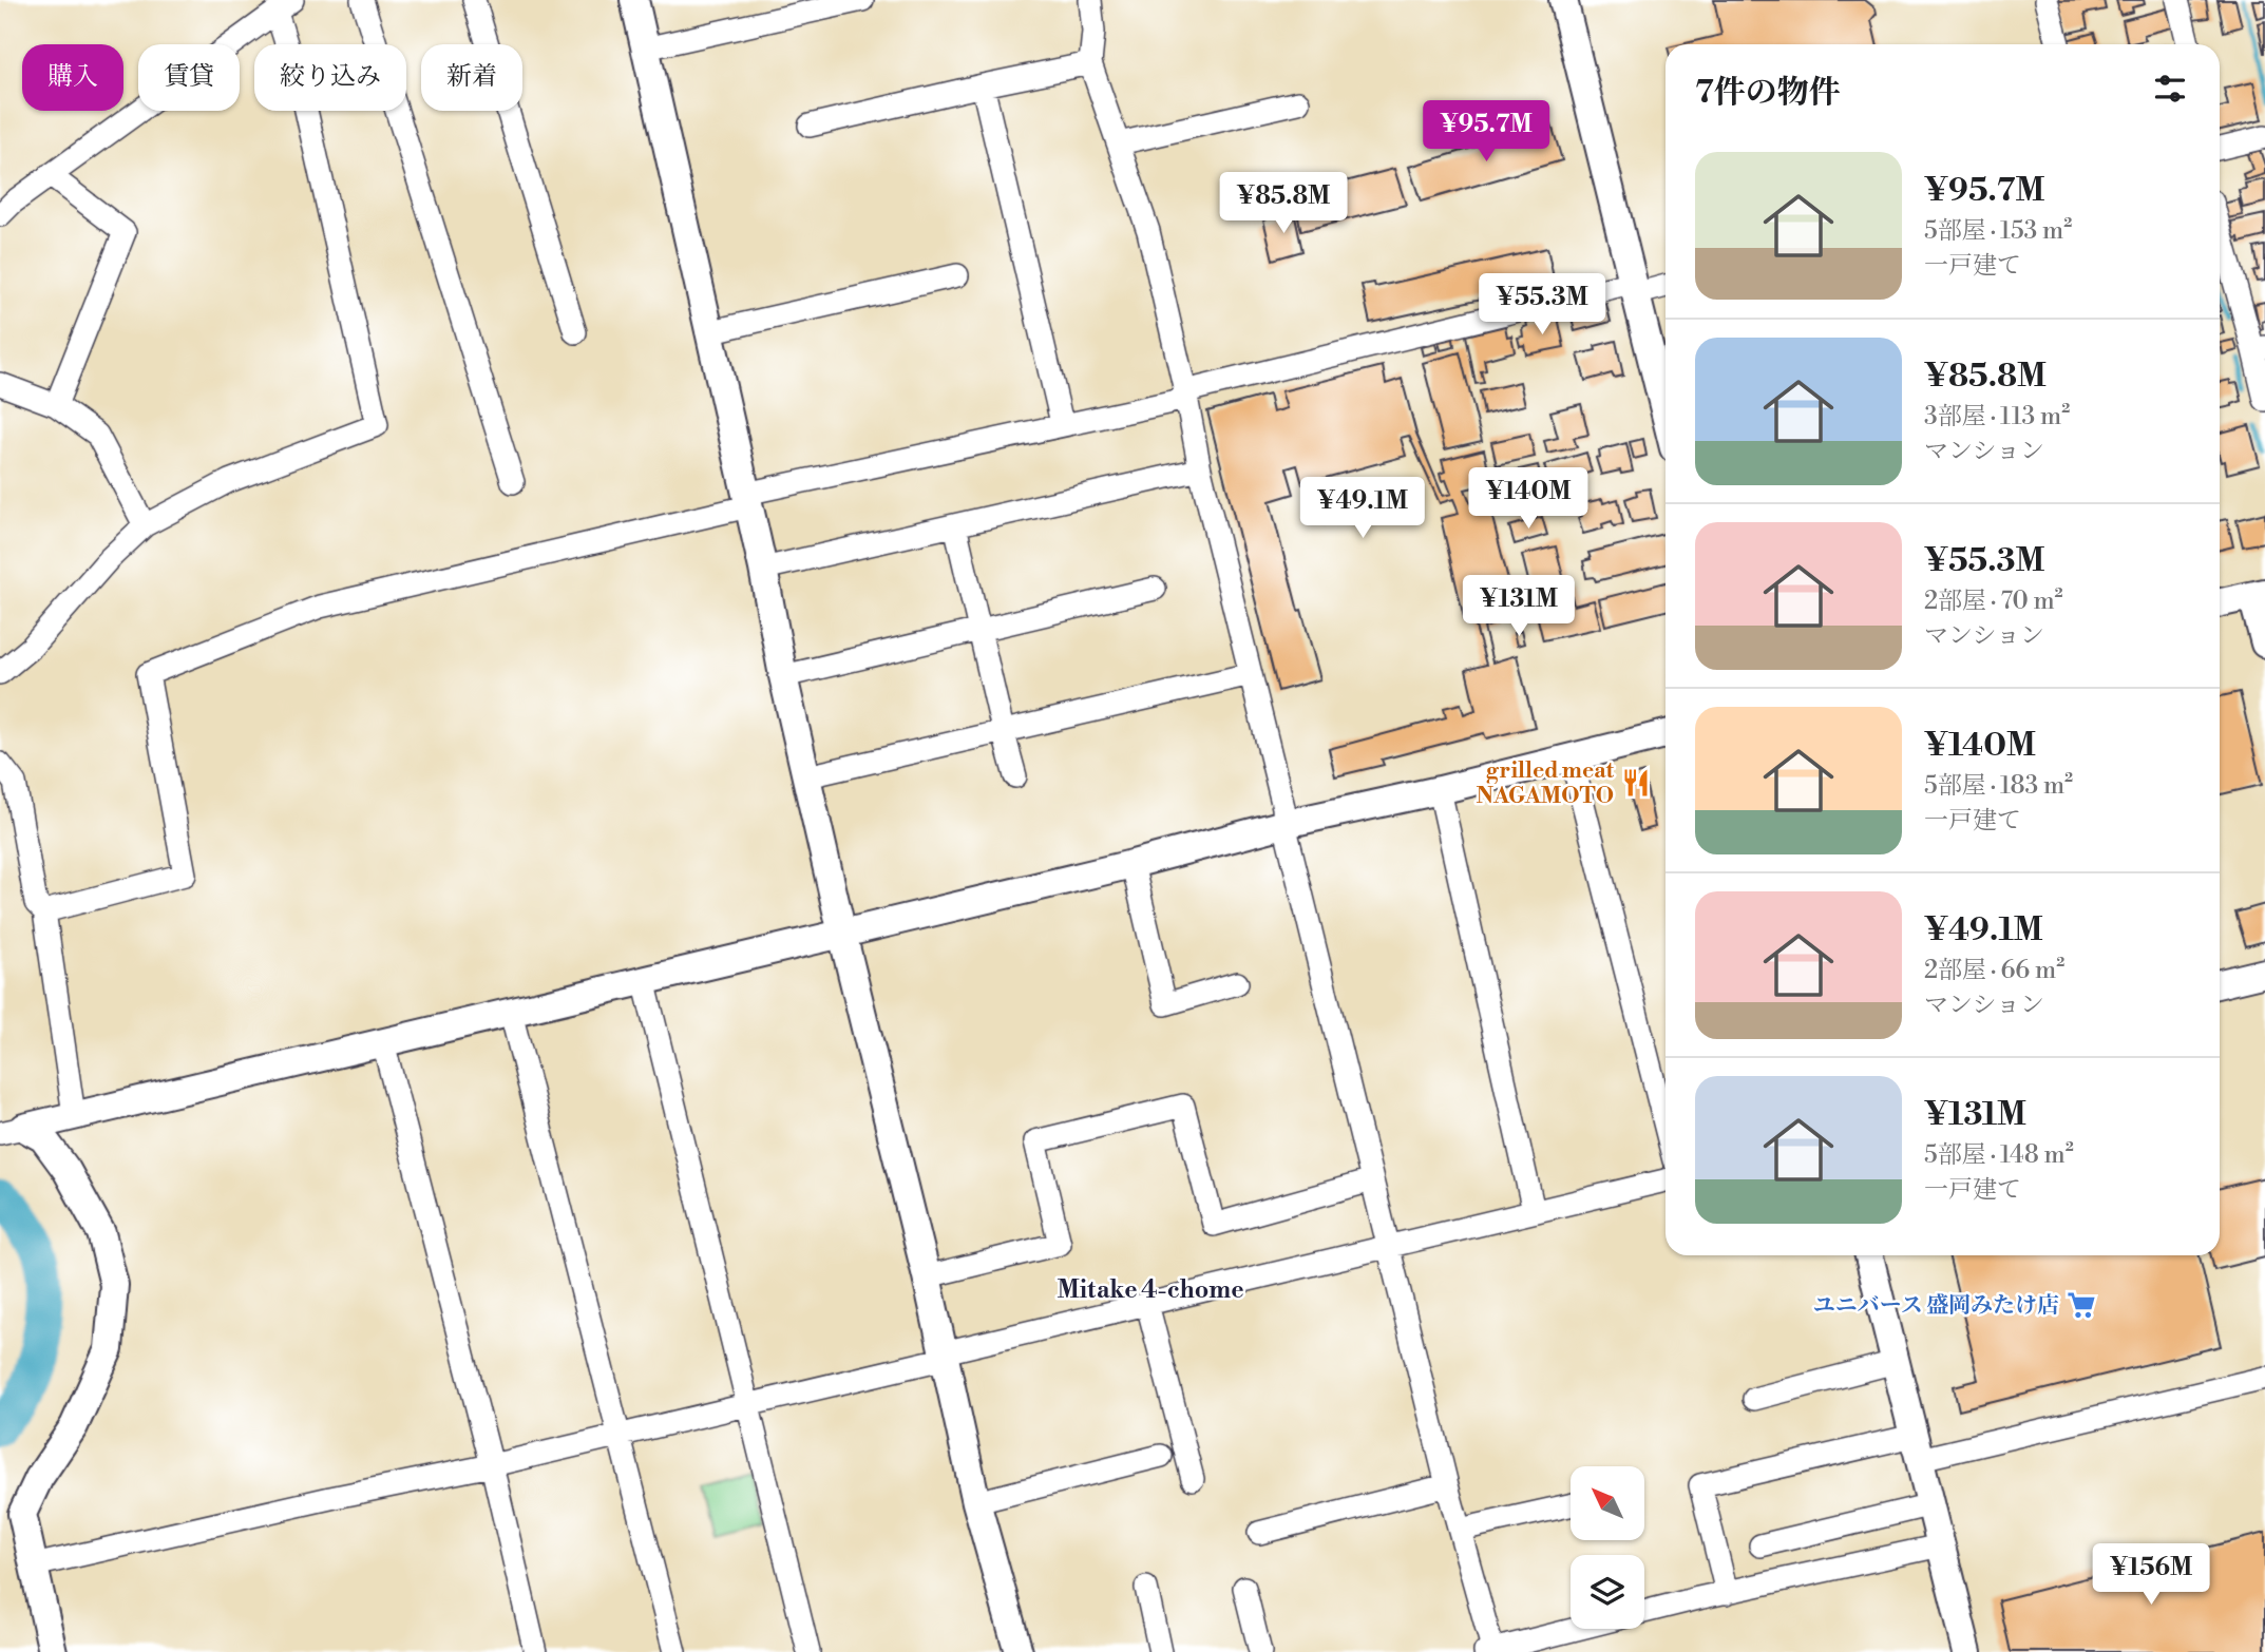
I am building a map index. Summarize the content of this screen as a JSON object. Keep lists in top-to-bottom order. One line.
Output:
{"districts":["Mitake 4-chome"],"places":{"restaurant":["grilled meat NAGAMOTO"],"supermarket":["ユニバース 盛岡みたけ店"]},"north":"top left","page":{"chip":["購入","賃貸","絞り込み","新着"],"heading":"7件の物件","price":["¥95.7M","¥85.8M","¥55.3M","¥140M","¥49.1M","¥131M","¥156M"],"list":[{"name":"¥95.7M","note":"5部屋 · 153 m² · 一戸建て"},{"name":"¥85.8M","note":"3部屋 · 113 m² · マンション"},{"name":"¥55.3M","note":"2部屋 · 70 m² · マンション"},{"name":"¥140M","note":"5部屋 · 183 m² · 一戸建て"},{"name":"¥49.1M","note":"2部屋 · 66 m² · マンション"},{"name":"¥131M","note":"5部屋 · 148 m² · 一戸建て"}]}}
